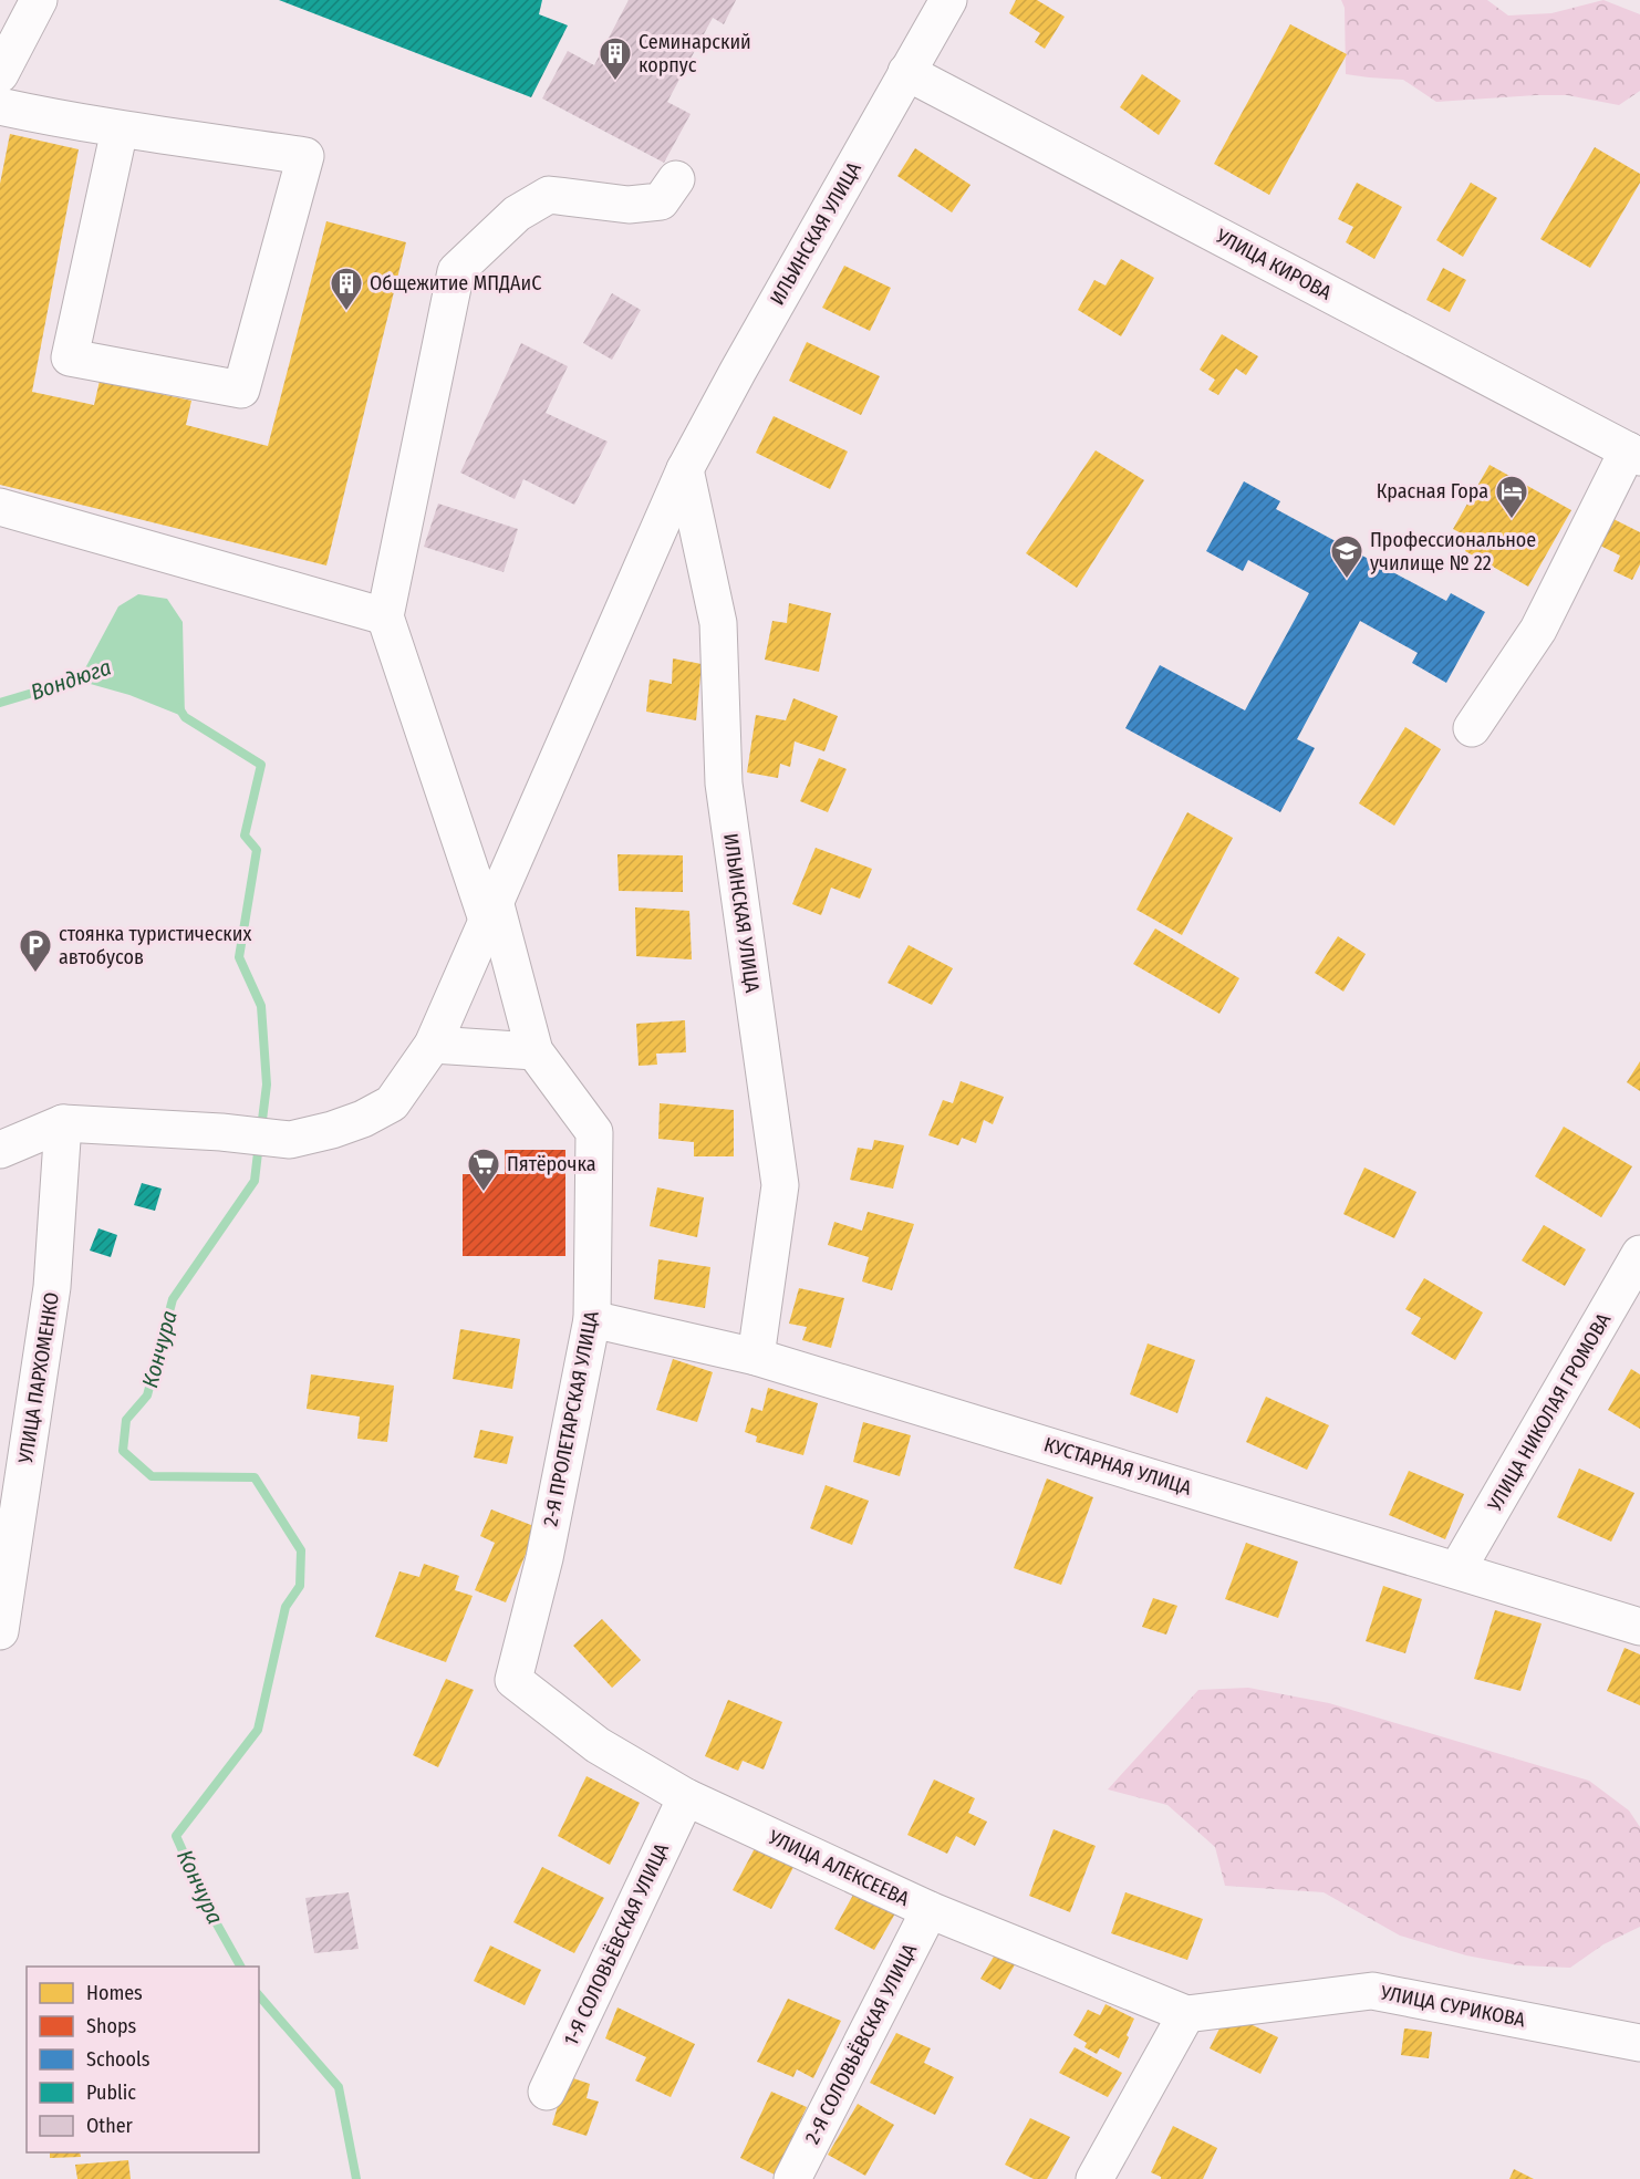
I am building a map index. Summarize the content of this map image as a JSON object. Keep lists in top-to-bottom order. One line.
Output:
{"streets":{"street":["ИЛЬИНСКАЯ УЛИЦА","УЛИЦА КИРОВА","УЛИЦА ПАРХОМЕНКО","УЛИЦА НИКОЛАЯ ГРОМОВА","2-Я ПРОЛЕТАРСКАЯ УЛИЦА","КУСТАРНАЯ УЛИЦА","УЛИЦА АЛЕКСЕЕВА","1-Я СОЛОВЬЁВСКАЯ УЛИЦА","УЛИЦА СУРИКОВА","2-Я СОЛОВЬЁВСКАЯ УЛИЦА"]},"crossings":[["ИЛЬИНСКАЯ УЛИЦА","УЛИЦА КИРОВА"],["ИЛЬИНСКАЯ УЛИЦА","УЛИЦА ПАРХОМЕНКО"],["ИЛЬИНСКАЯ УЛИЦА","2-Я ПРОЛЕТАРСКАЯ УЛИЦА"],["ИЛЬИНСКАЯ УЛИЦА","КУСТАРНАЯ УЛИЦА"],["УЛИЦА НИКОЛАЯ ГРОМОВА","КУСТАРНАЯ УЛИЦА"],["2-Я ПРОЛЕТАРСКАЯ УЛИЦА","КУСТАРНАЯ УЛИЦА"],["2-Я ПРОЛЕТАРСКАЯ УЛИЦА","УЛИЦА АЛЕКСЕЕВА"],["УЛИЦА АЛЕКСЕЕВА","1-Я СОЛОВЬЁВСКАЯ УЛИЦА"],["УЛИЦА АЛЕКСЕЕВА","УЛИЦА СУРИКОВА"],["УЛИЦА АЛЕКСЕЕВА","2-Я СОЛОВЬЁВСКАЯ УЛИЦА"]],"water":["Вондюга","Кончура"],"places":{"building":["Семинарский корпус","Общежитие МПДАиС"],"hotel":["Красная Гора"],"school or university":["Профессиональное училище № 22"],"parking":["стоянка туристических автобусов"],"supermarket":["Пятёрочка"]},"legend":["Homes","Shops","Schools","Public","Other"]}
